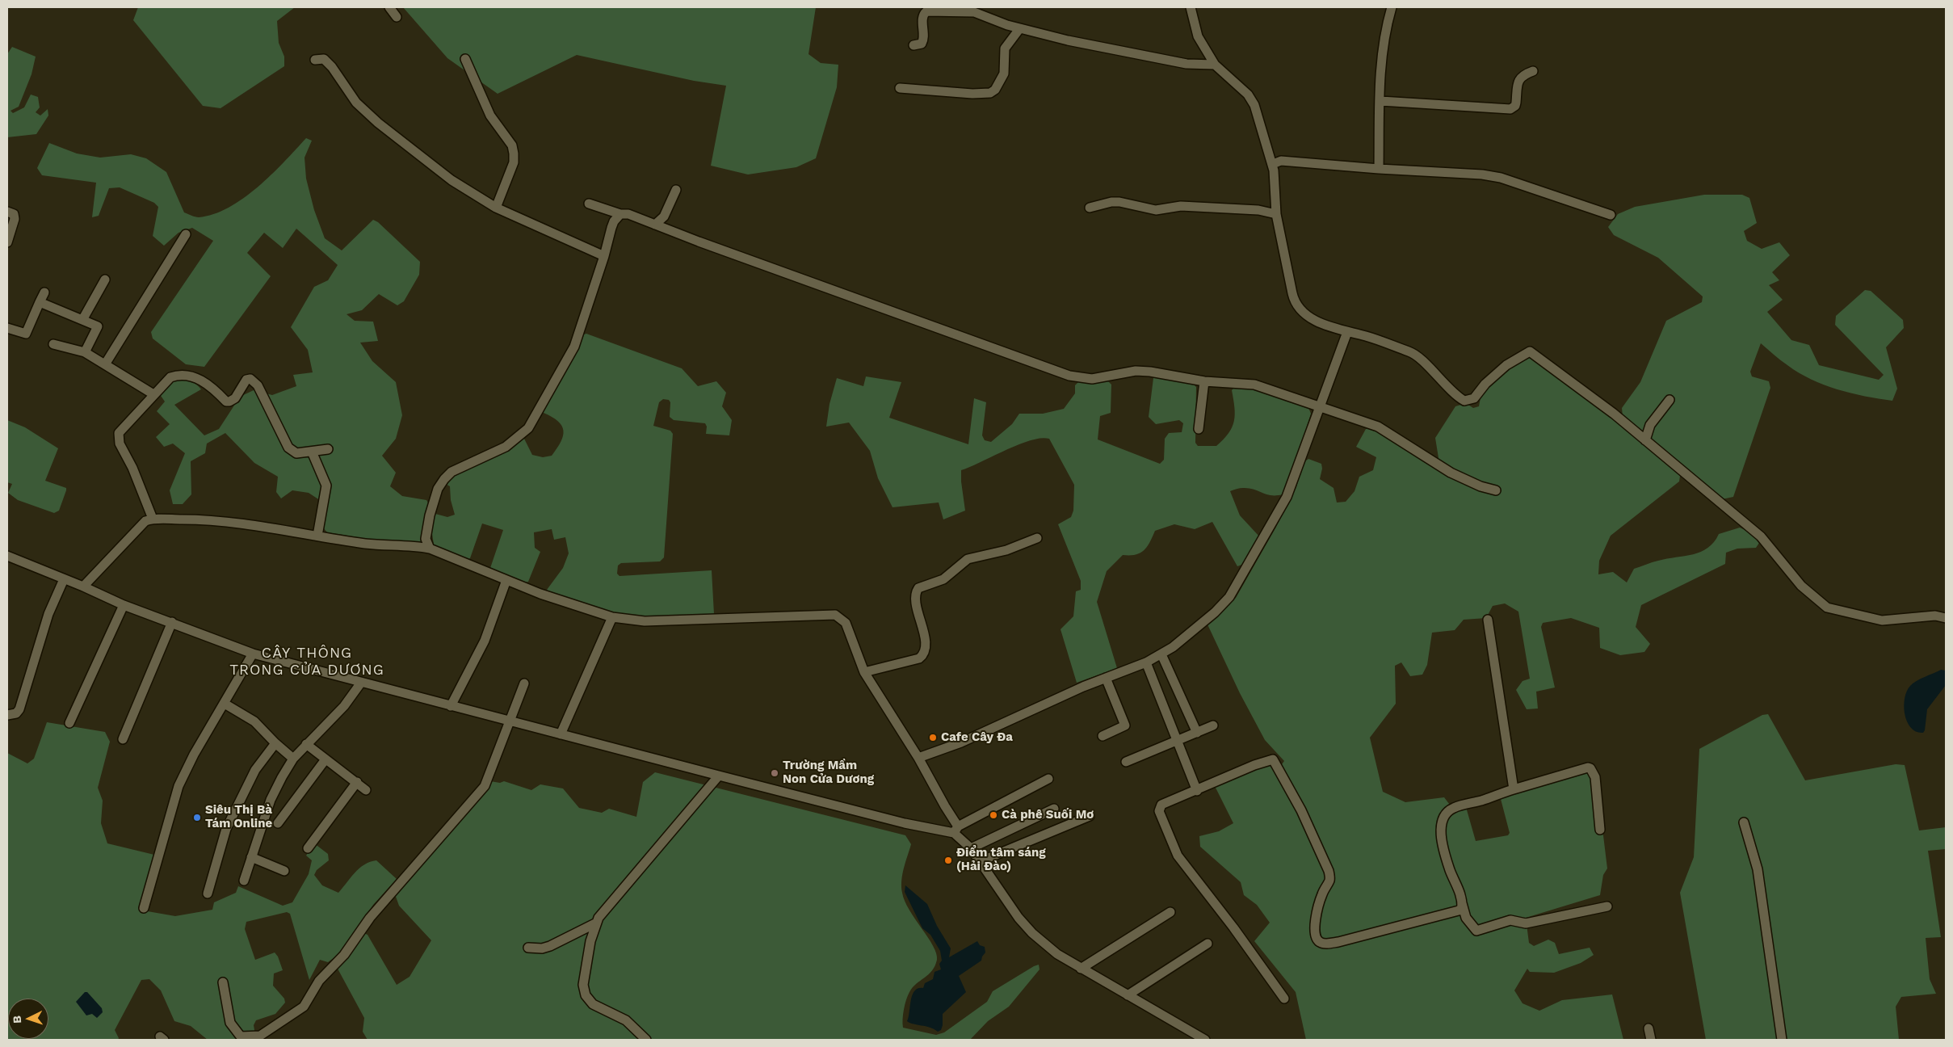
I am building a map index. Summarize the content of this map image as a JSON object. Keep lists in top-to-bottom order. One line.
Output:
{"districts":["CÂY THÔNG TRONG CỬA DƯƠNG"],"places":["Cafe Cây Đa","Trường Mầm Non Cửa Dương","Cà phê Suối Mơ","Siêu Thị Bà Tám Online","Điểm tâm sáng (Hải Đào)"],"north":"left"}
